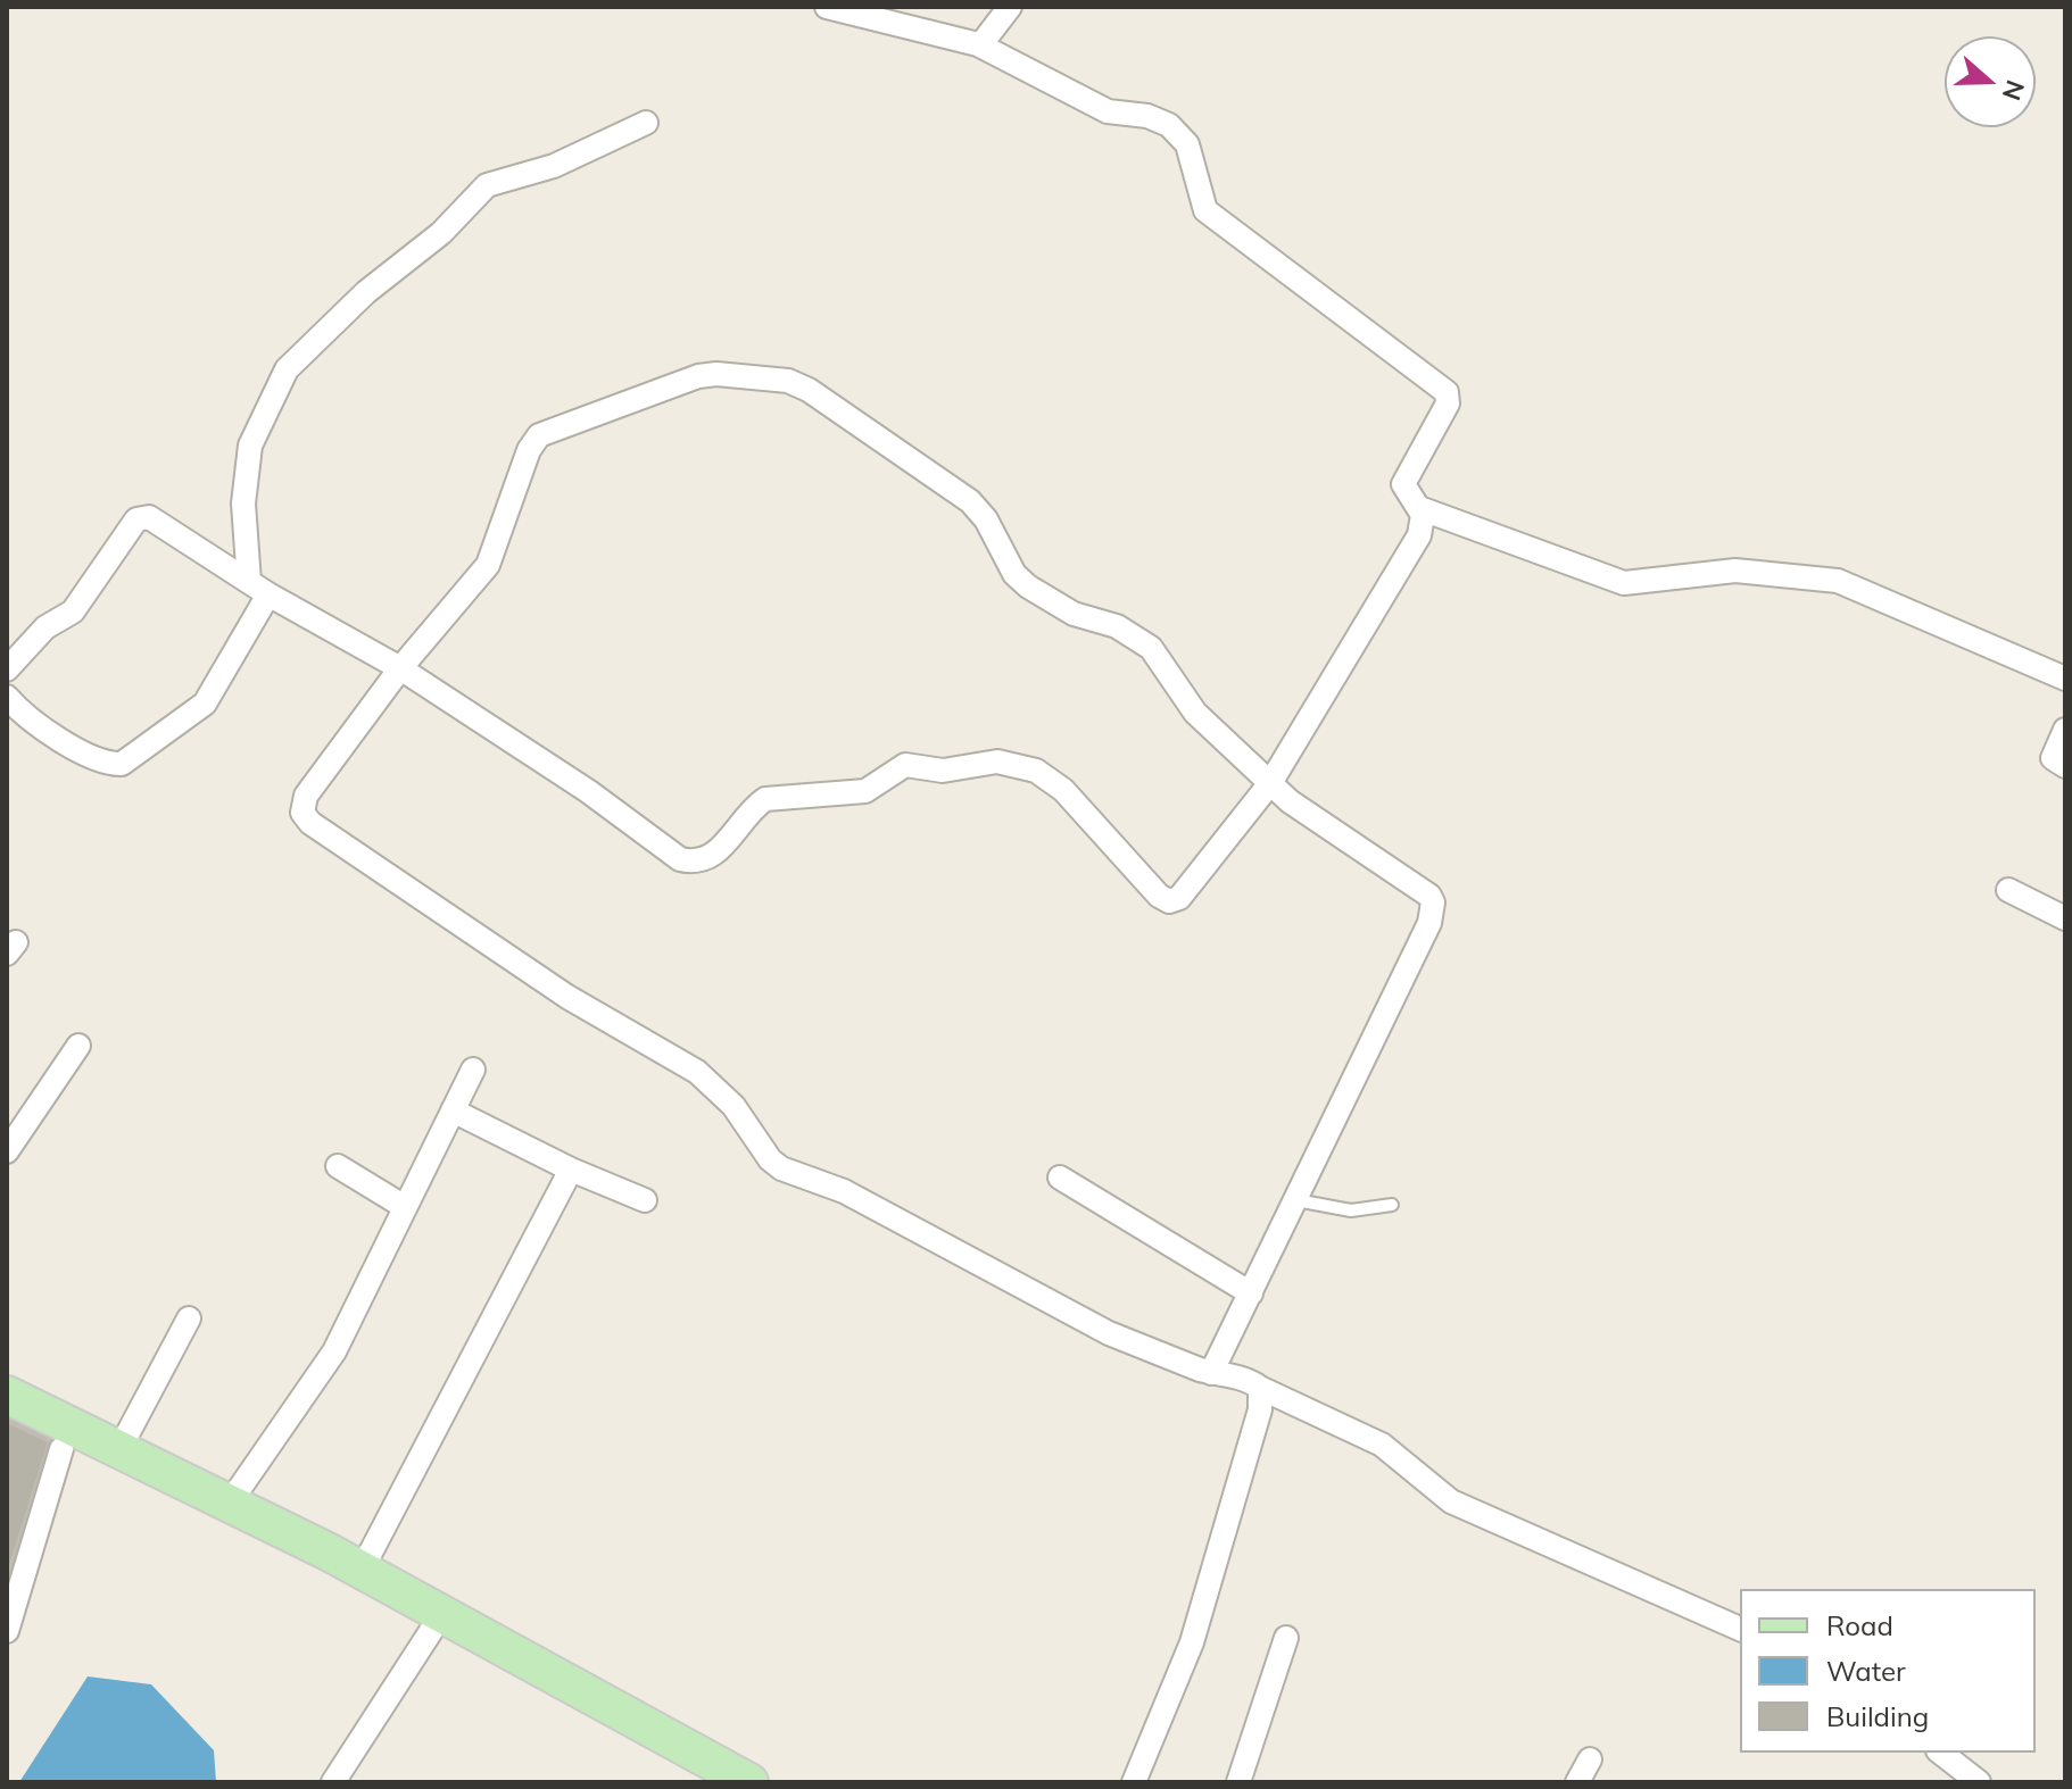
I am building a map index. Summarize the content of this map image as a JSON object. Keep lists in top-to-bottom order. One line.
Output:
{"legend":["Road","Water","Building"],"north":"right"}
